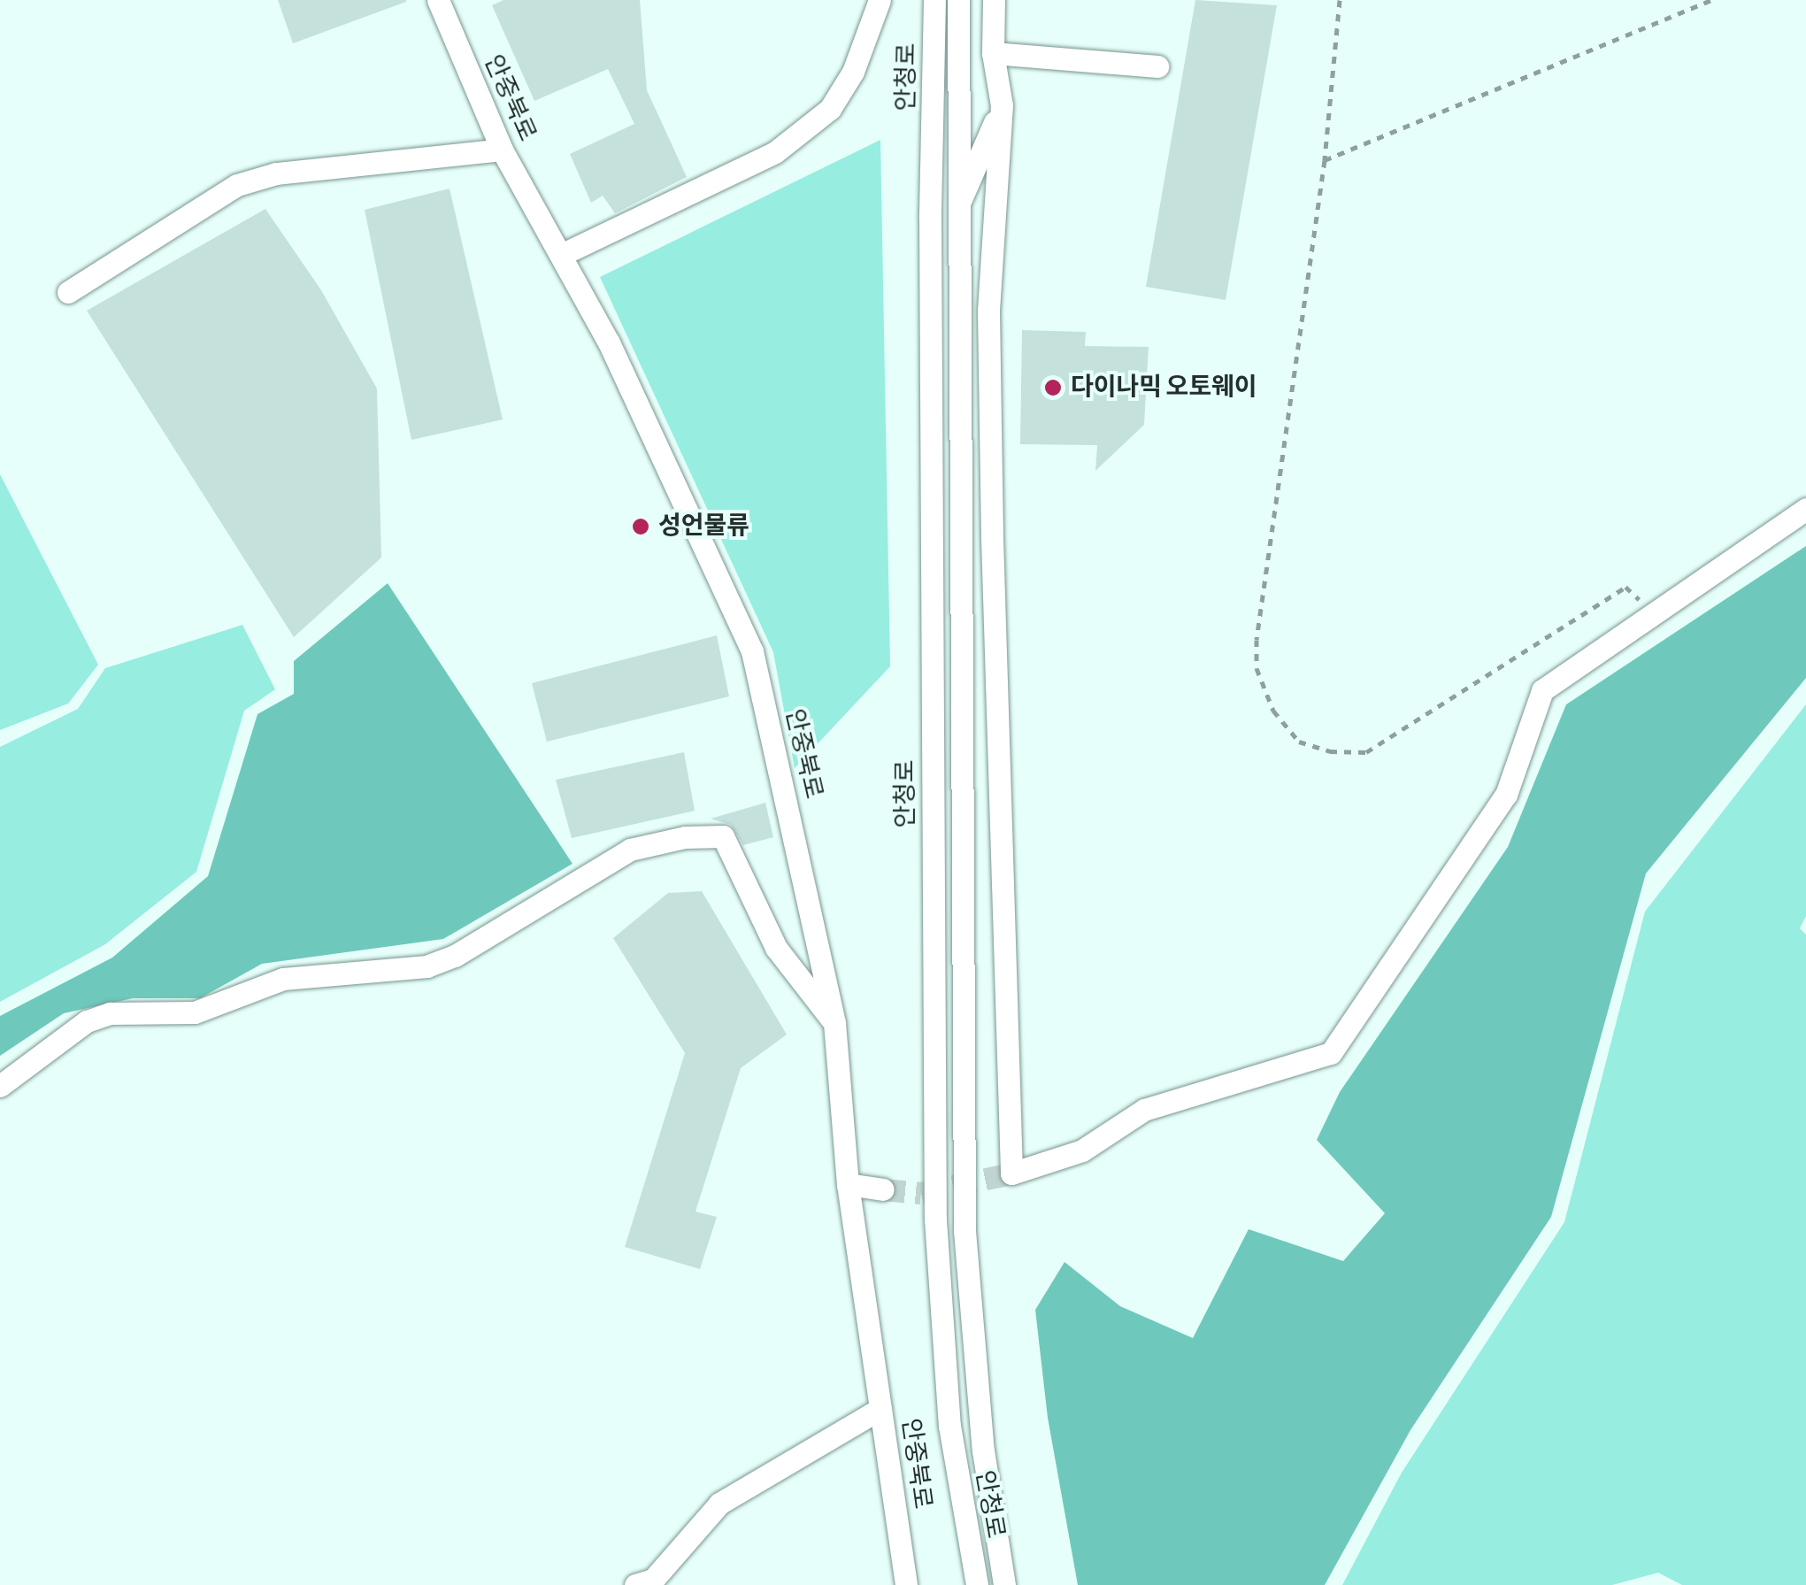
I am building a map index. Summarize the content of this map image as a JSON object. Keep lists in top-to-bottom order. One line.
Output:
{"streets":{"street":["안청로","안중북로"]},"places":["다이나믹 오토웨이","성언물류"]}
